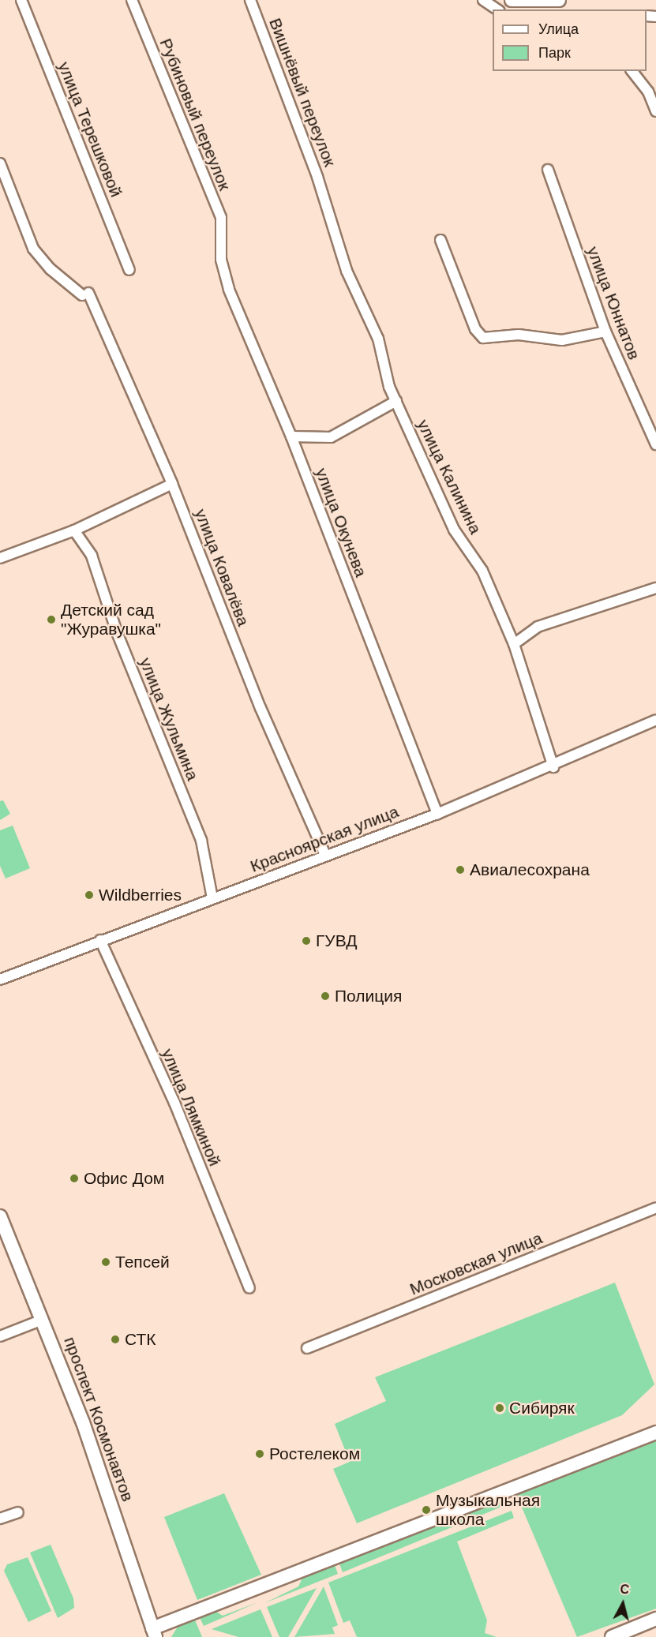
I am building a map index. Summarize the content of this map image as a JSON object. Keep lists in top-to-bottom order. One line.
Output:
{"streets":{"main road":["проспект Космонавтов"],"street":["Вишнёвый переулок","Рубиновый переулок","улица Терешковой","улица Юннатов","улица Калинина","улица Окунева","улица Ковалёва","улица Жульмина","Красноярская улица","улица Лямкиной","Московская улица"]},"crossings":[["Вишнёвый переулок","улица Калинина"],["Рубиновый переулок","улица Окунева"],["улица Калинина","Красноярская улица"],["улица Окунева","Красноярская улица"],["улица Ковалёва","Красноярская улица"],["улица Жульмина","Красноярская улица"],["Красноярская улица","улица Лямкиной"]],"places":["Детский сад \"Журавушка\"","Авиалесохрана","Wildberries","ГУВД","Полиция","Офис Дом","Тепсей","СТК","Сибиряк","Ростелеком","Музыкальная школа"],"legend":["Улица","Парк"],"north":"top"}
